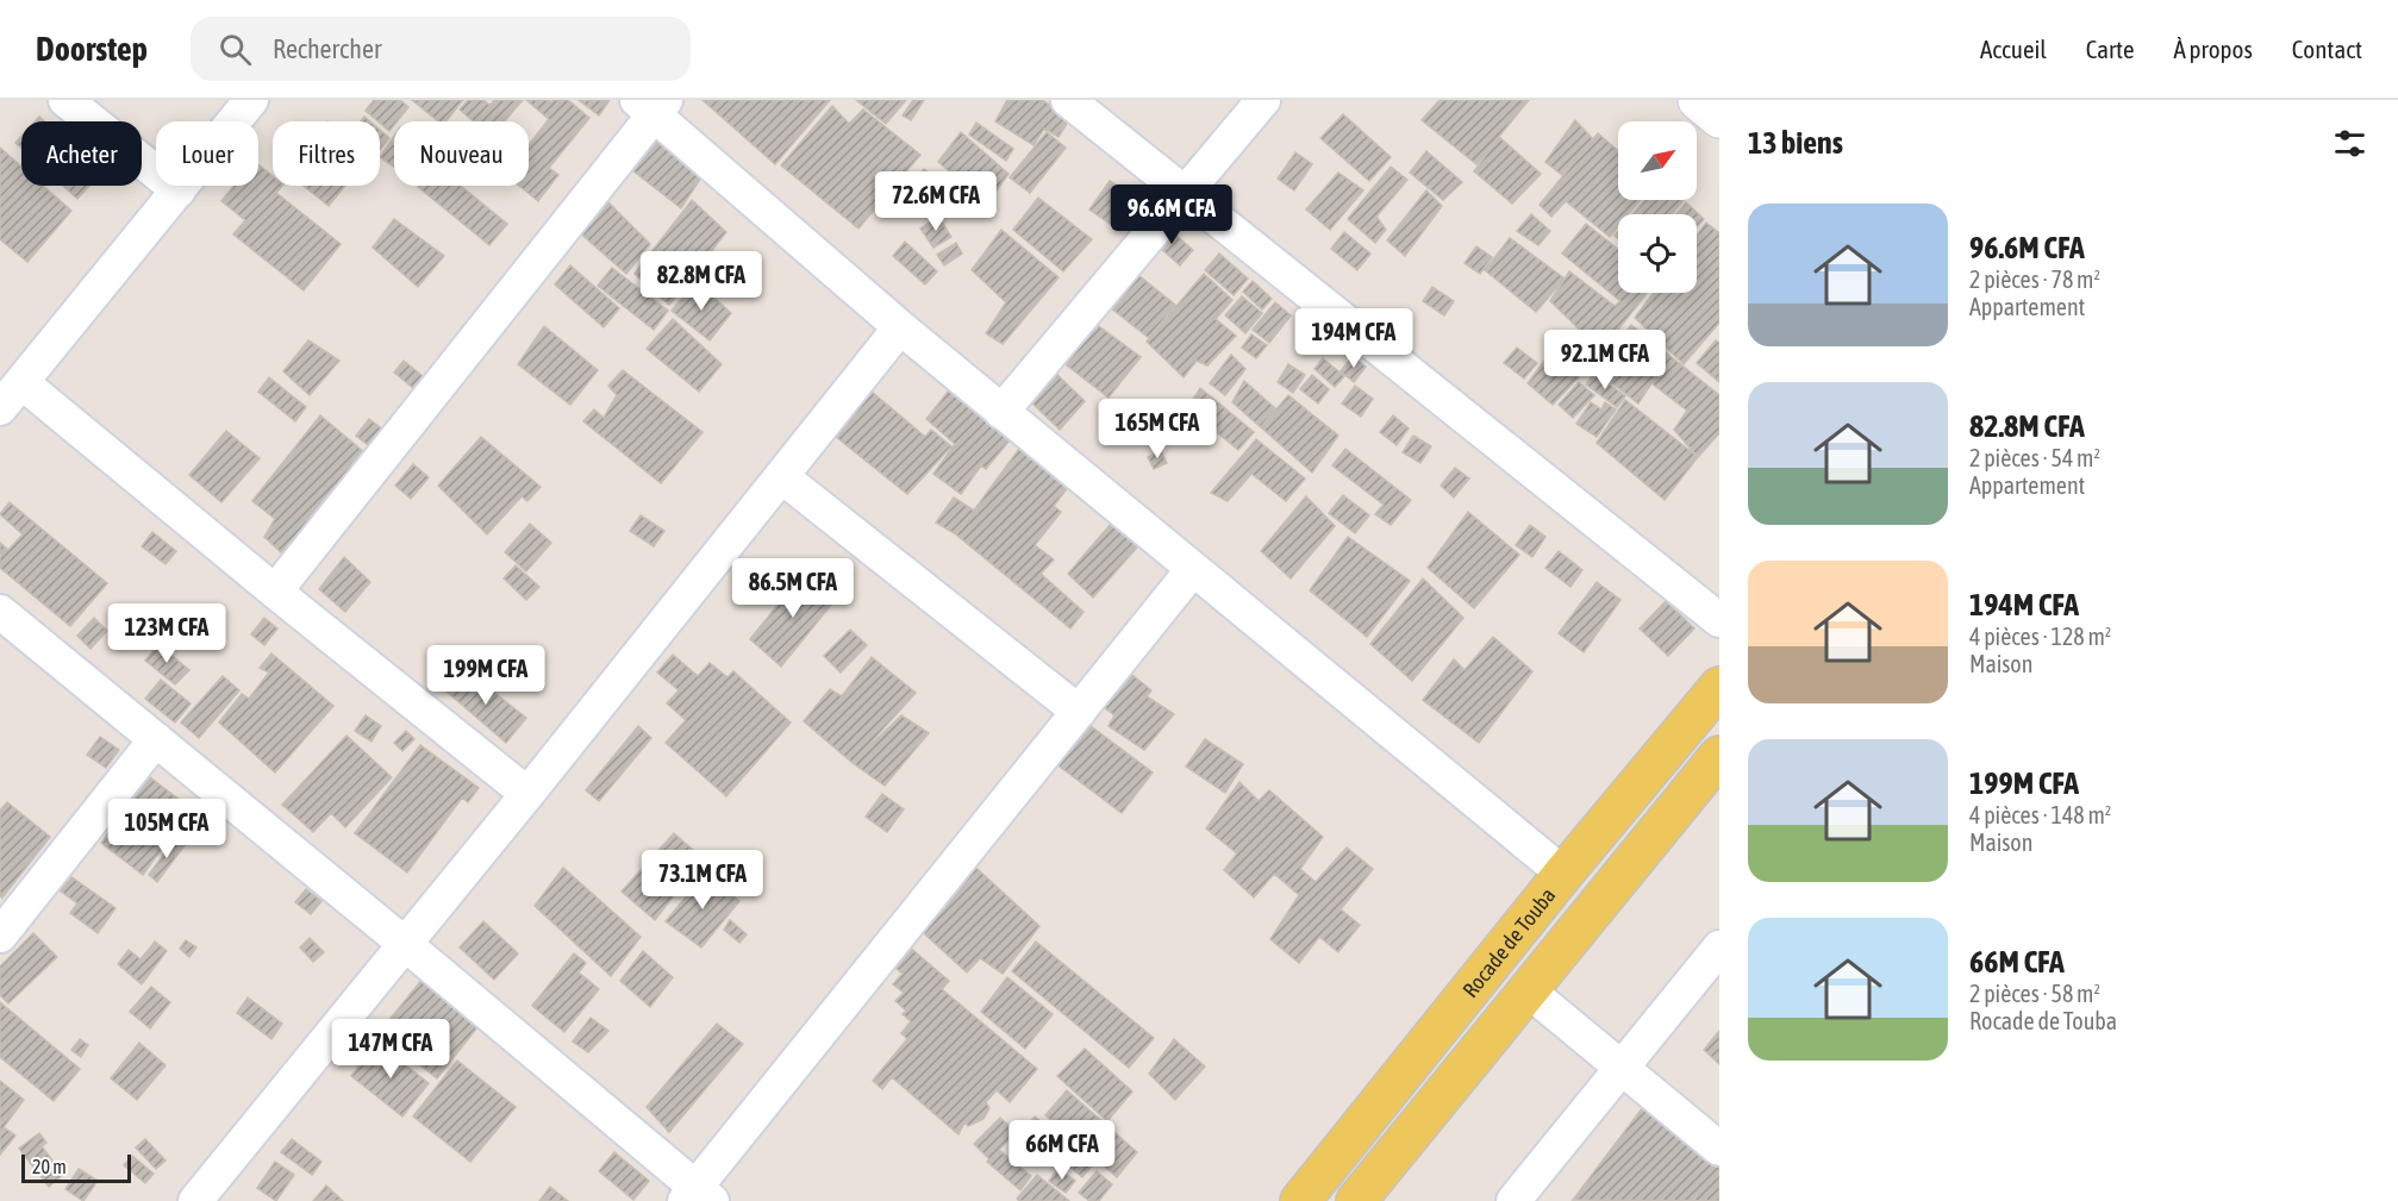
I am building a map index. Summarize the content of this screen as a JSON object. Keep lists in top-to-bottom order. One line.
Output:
{"streets":{"main road":["Rocade de Touba"]},"scale_bar":"20 m","north":"top right","page":{"header":"Doorstep","search":"Rechercher","nav":["Accueil","Carte","À propos","Contact"],"heading":"13 biens","chip":["Acheter","Louer","Filtres","Nouveau"],"price":["72.6M CFA","96.6M CFA","82.8M CFA","194M CFA","92.1M CFA","165M CFA","86.5M CFA","123M CFA","199M CFA","105M CFA","73.1M CFA","147M CFA","66M CFA"],"list":[{"name":"96.6M CFA","note":"2 pièces · 78 m² · Appartement"},{"name":"82.8M CFA","note":"2 pièces · 54 m² · Appartement"},{"name":"194M CFA","note":"4 pièces · 128 m² · Maison"},{"name":"199M CFA","note":"4 pièces · 148 m² · Maison"},{"name":"66M CFA","note":"2 pièces · 58 m² · Rocade de Touba"}],"scale":"20 m"}}
